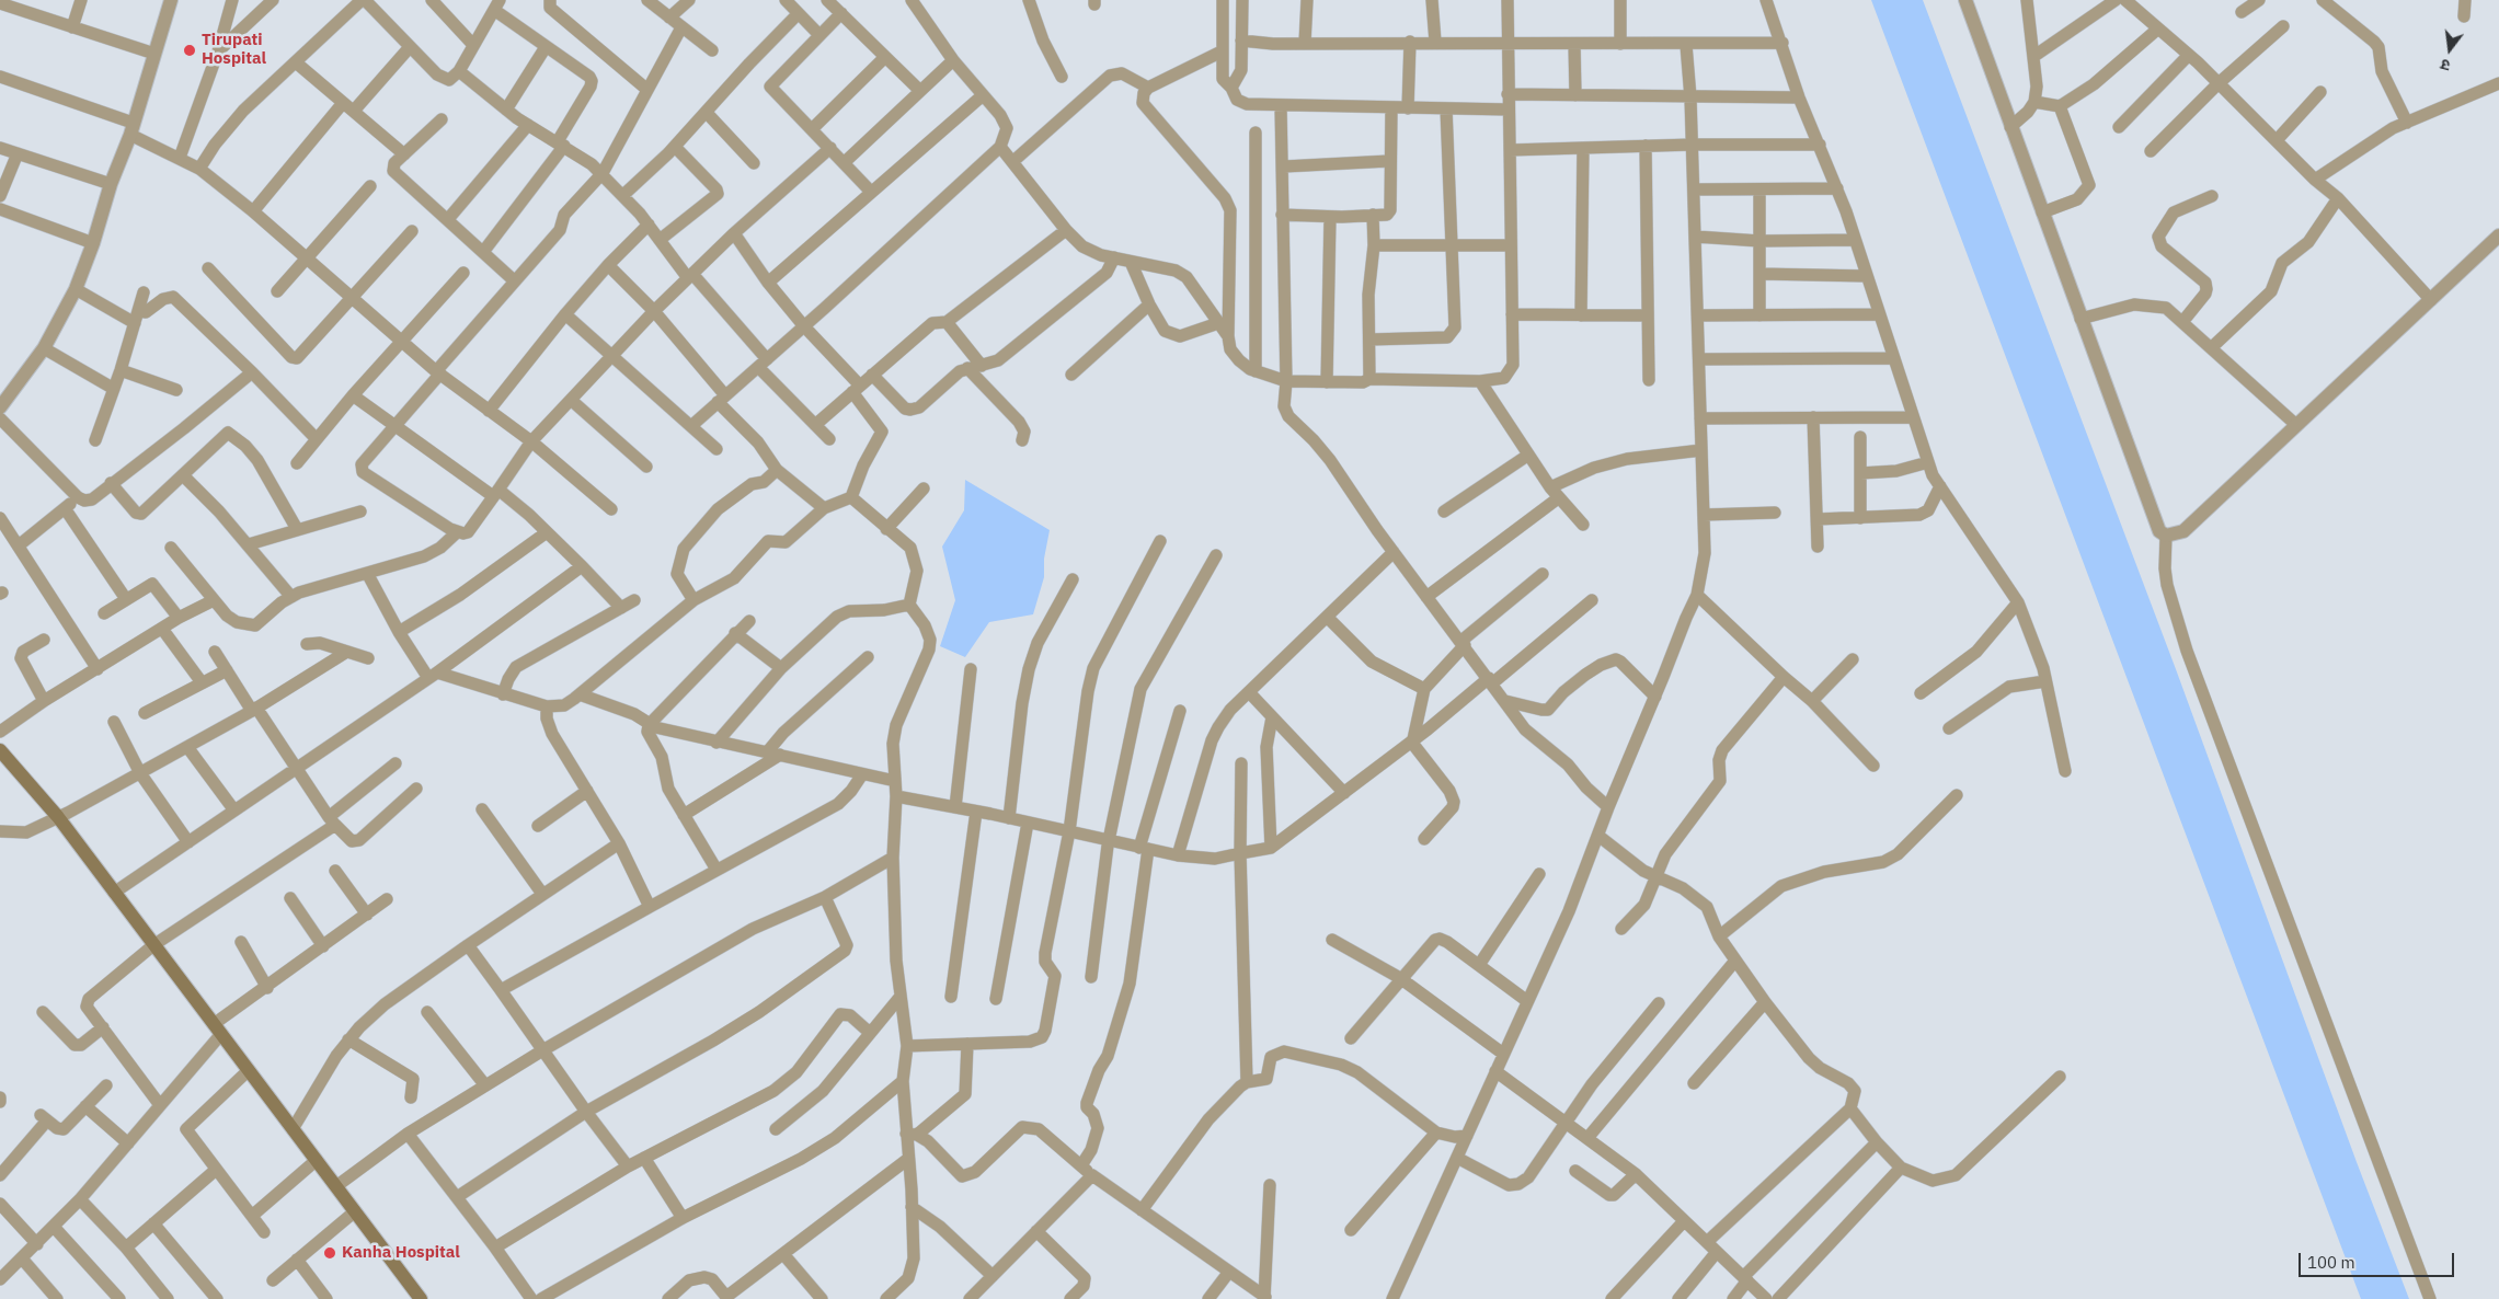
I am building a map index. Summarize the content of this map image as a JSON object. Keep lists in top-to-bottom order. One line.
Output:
{"places":["Tirupati Hospital","Kanha Hospital"],"scale_bar":"100 m","north":"bottom"}
